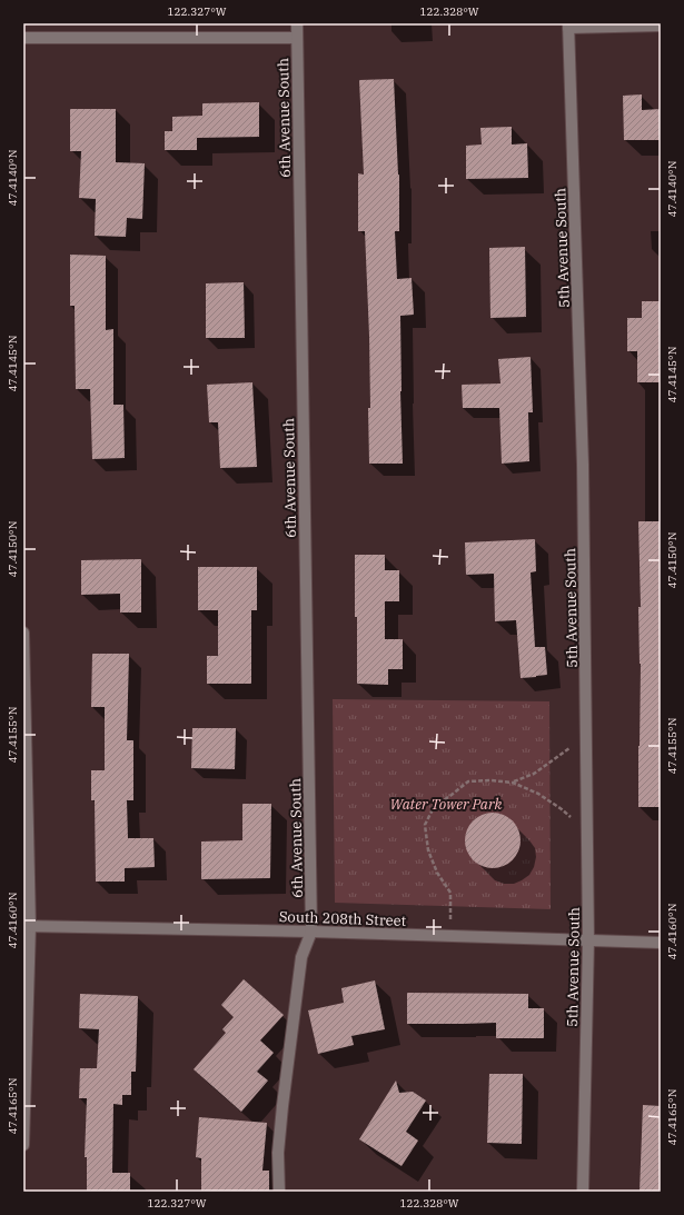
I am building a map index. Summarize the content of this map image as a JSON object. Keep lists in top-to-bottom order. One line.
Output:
{"streets":{"street":["6th Avenue South","5th Avenue South","South 208th Street"]},"crossings":[["6th Avenue South","South 208th Street"],["5th Avenue South","South 208th Street"]],"parks":["Water Tower Park"],"coordinates":["122.327°W","122.328°W","47.4140°N","47.4145°N","47.4150°N","47.4155°N","47.4160°N","47.4165°N"]}
